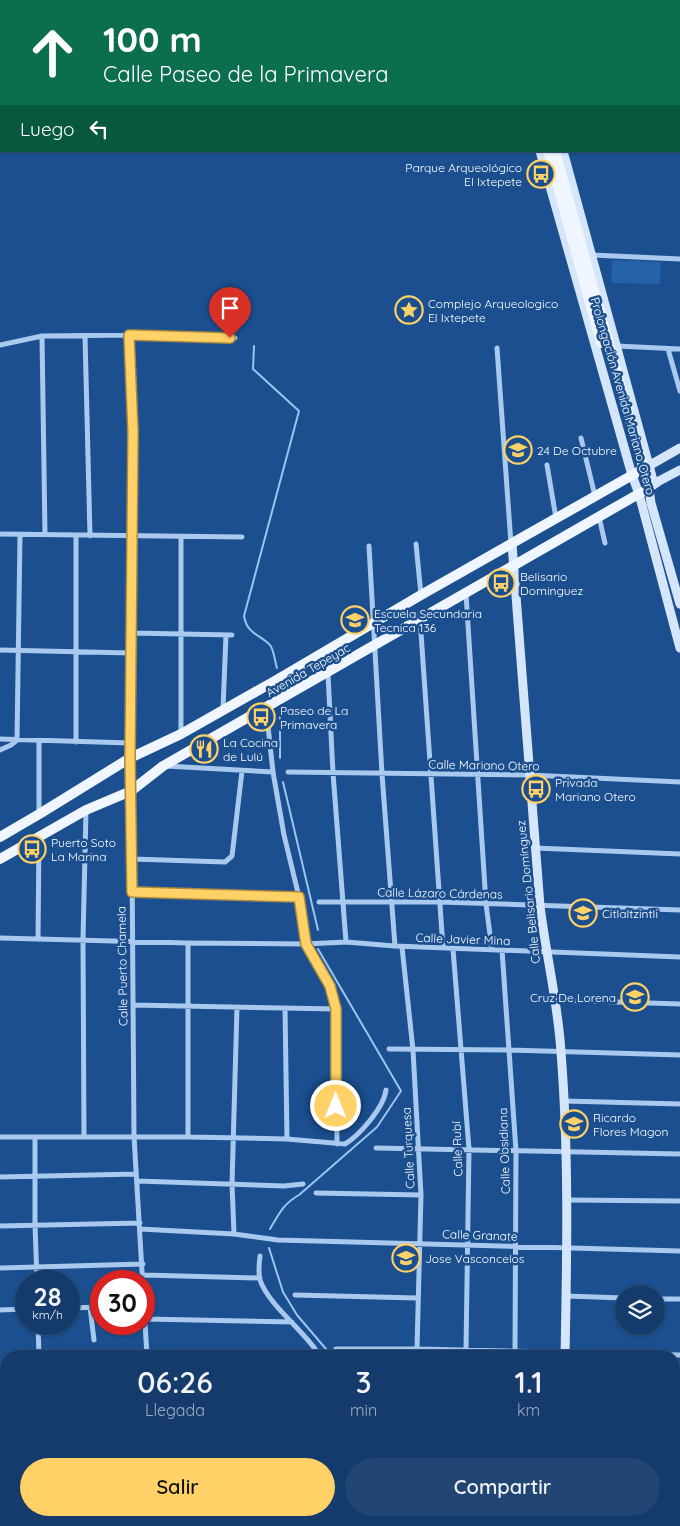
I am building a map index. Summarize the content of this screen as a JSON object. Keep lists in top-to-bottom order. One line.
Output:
{"streets":{"main road":["Prolongación Avenida Mariano Otero","Avenida Tepeyac"],"street":["Calle Mariano Otero","Calle Belisario Domínguez","Calle Lázaro Cárdenas","Calle Javier Mina","Calle Puerto Chamela","Calle Turquesa","Calle Rubí","Calle Obsidiana","Calle Granate"]},"crossings":[["Prolongación Avenida Mariano Otero","Avenida Tepeyac"],["Avenida Tepeyac","Calle Belisario Domínguez"],["Avenida Tepeyac","Calle Puerto Chamela"],["Calle Mariano Otero","Calle Belisario Domínguez"],["Calle Belisario Domínguez","Calle Lázaro Cárdenas"],["Calle Belisario Domínguez","Calle Javier Mina"],["Calle Belisario Domínguez","Calle Granate"],["Calle Javier Mina","Calle Puerto Chamela"],["Calle Javier Mina","Calle Turquesa"],["Calle Javier Mina","Calle Rubí"],["Calle Javier Mina","Calle Obsidiana"],["Calle Puerto Chamela","Calle Granate"],["Calle Turquesa","Calle Granate"],["Calle Rubí","Calle Granate"],["Calle Obsidiana","Calle Granate"]],"places":{"bus stop":["Parque Arqueológico El Ixtepete","Belisario Dominguez","Paseo de La Primavera","Privada Mariano Otero","Puerto Soto La Marina"],"place":["Complejo Arqueologico El Ixtepete"],"school or university":["24 De Octubre","Escuela Secundaria Tecnica 136","Citlaltzintli","Cruz De Lorena","Ricardo Flores Magon","Jose Vasconcelos"],"restaurant":["La Cocina de Lulú"]},"page":{"turn":["100 m","Calle Paseo de la Primavera"],"then":"Luego","speed":"28 km/h","limit":"30","eta":["06:26","Llegada","3","min","1.1","km"],"buttons":["Salir","Compartir"]}}
